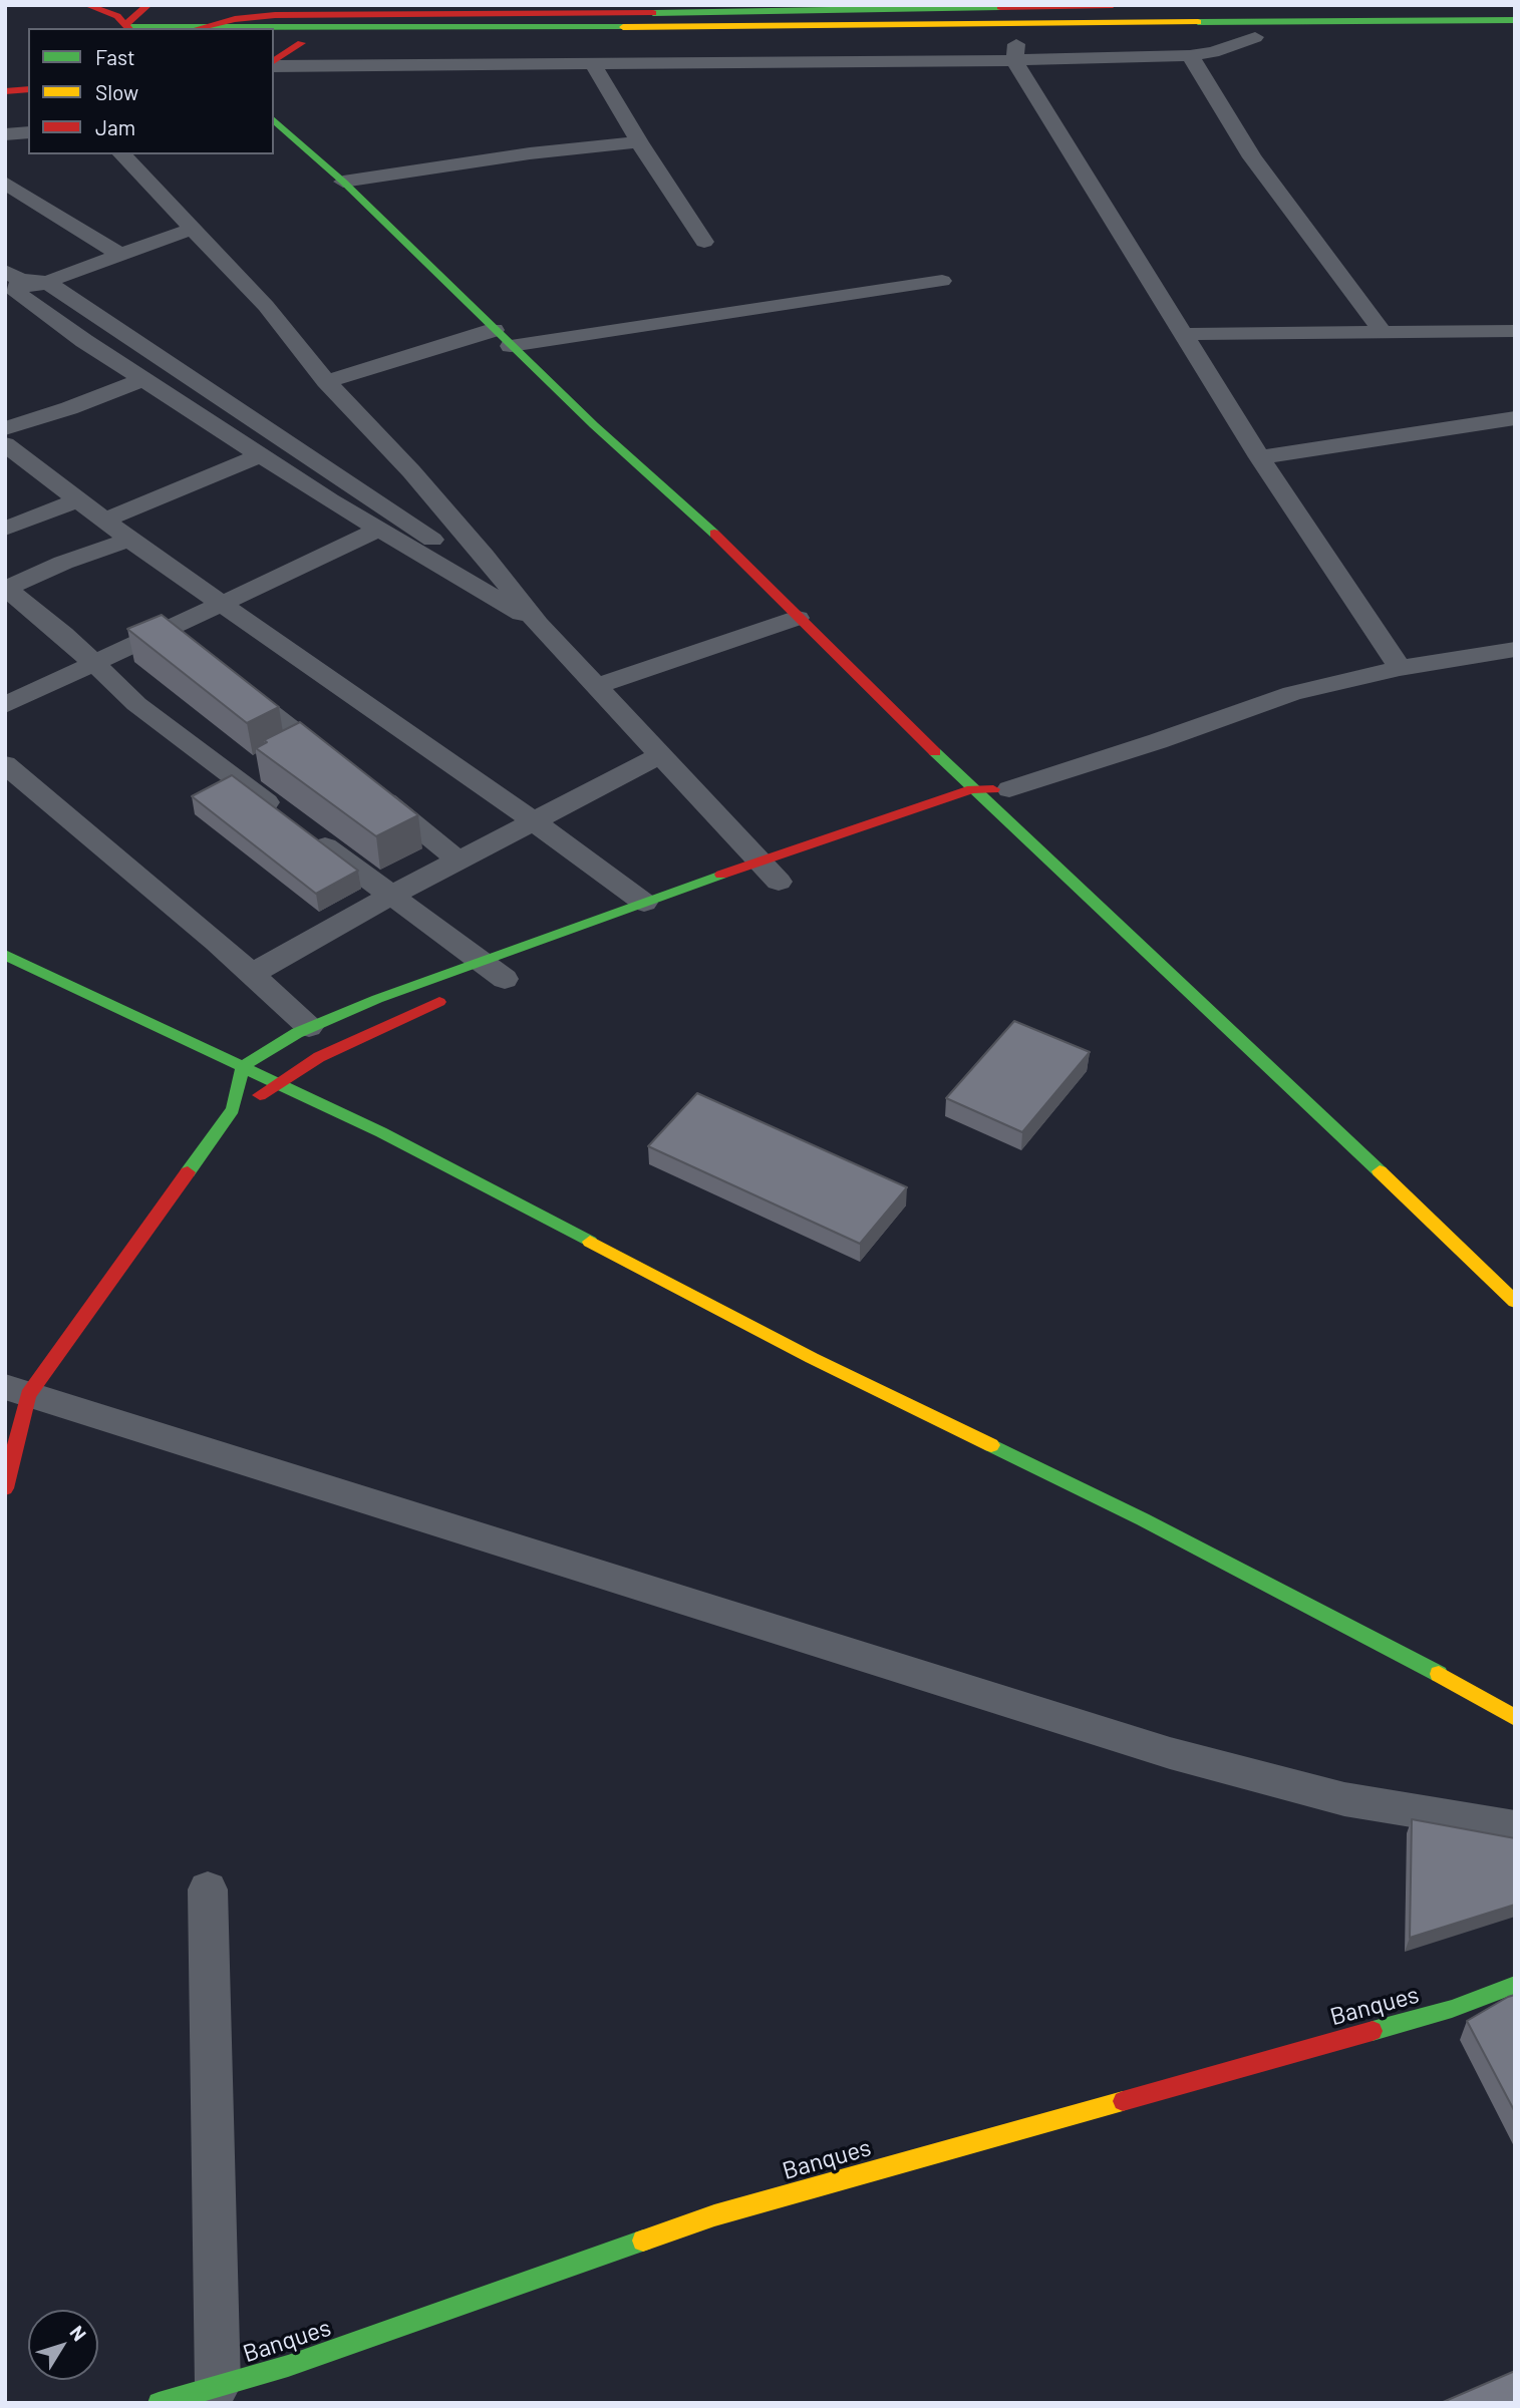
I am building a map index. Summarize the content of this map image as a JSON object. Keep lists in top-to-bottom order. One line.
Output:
{"streets":{"main road":["Banques"]},"legend":["Fast","Slow","Jam"],"north":"top right"}
